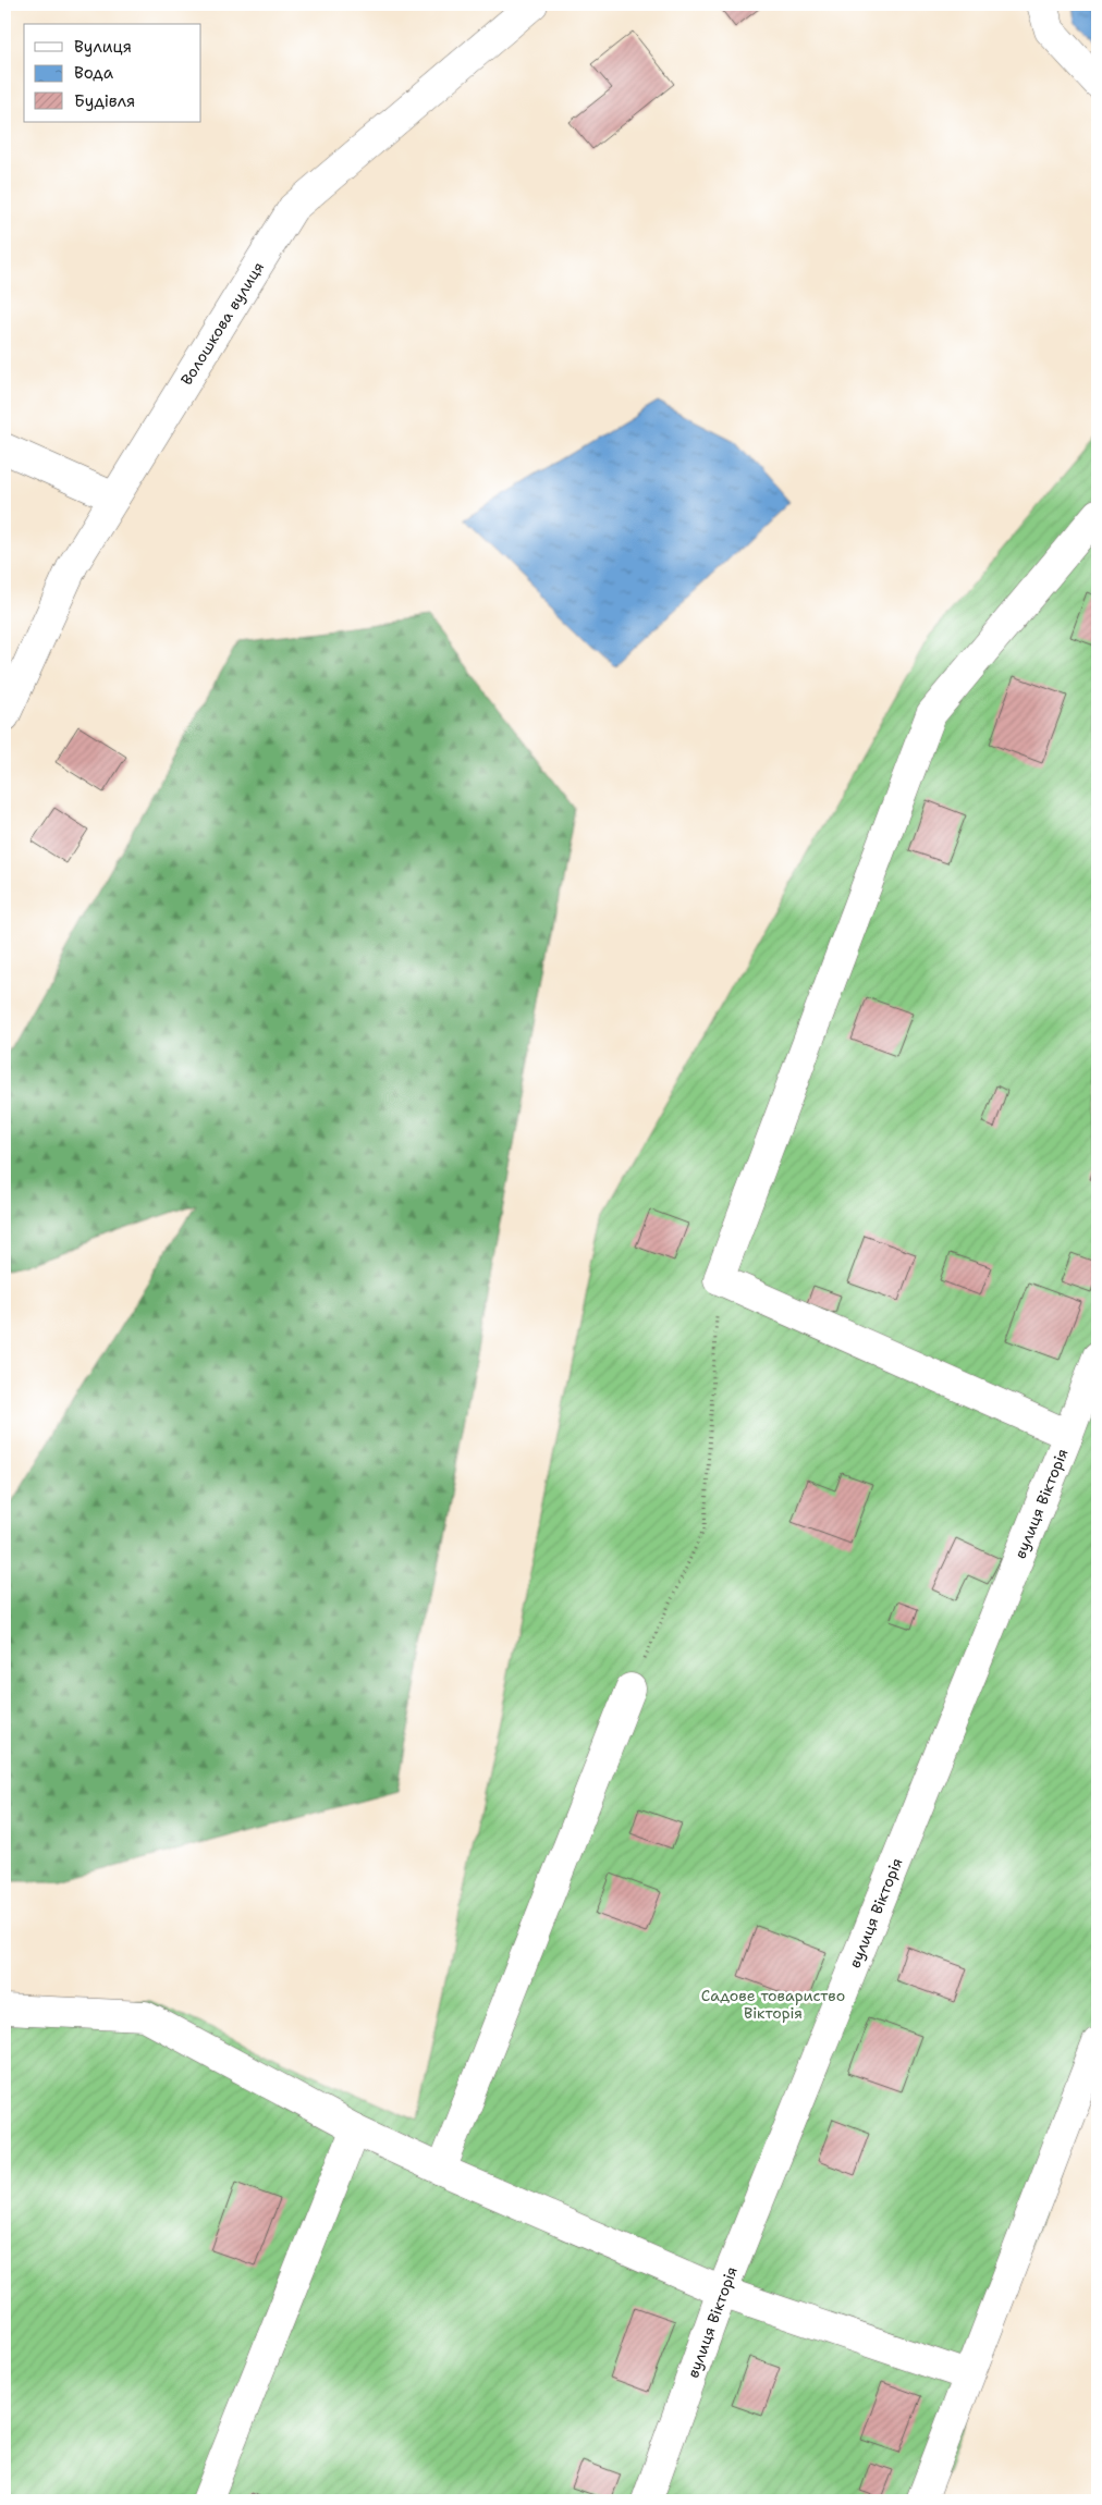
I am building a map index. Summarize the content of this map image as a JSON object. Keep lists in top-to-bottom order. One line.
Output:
{"streets":{"street":["Волошкова вулиця","вулиця Вікторія"]},"parks":["Садове товариство Вікторія"],"legend":["Вулиця","Вода","Будівля"]}
